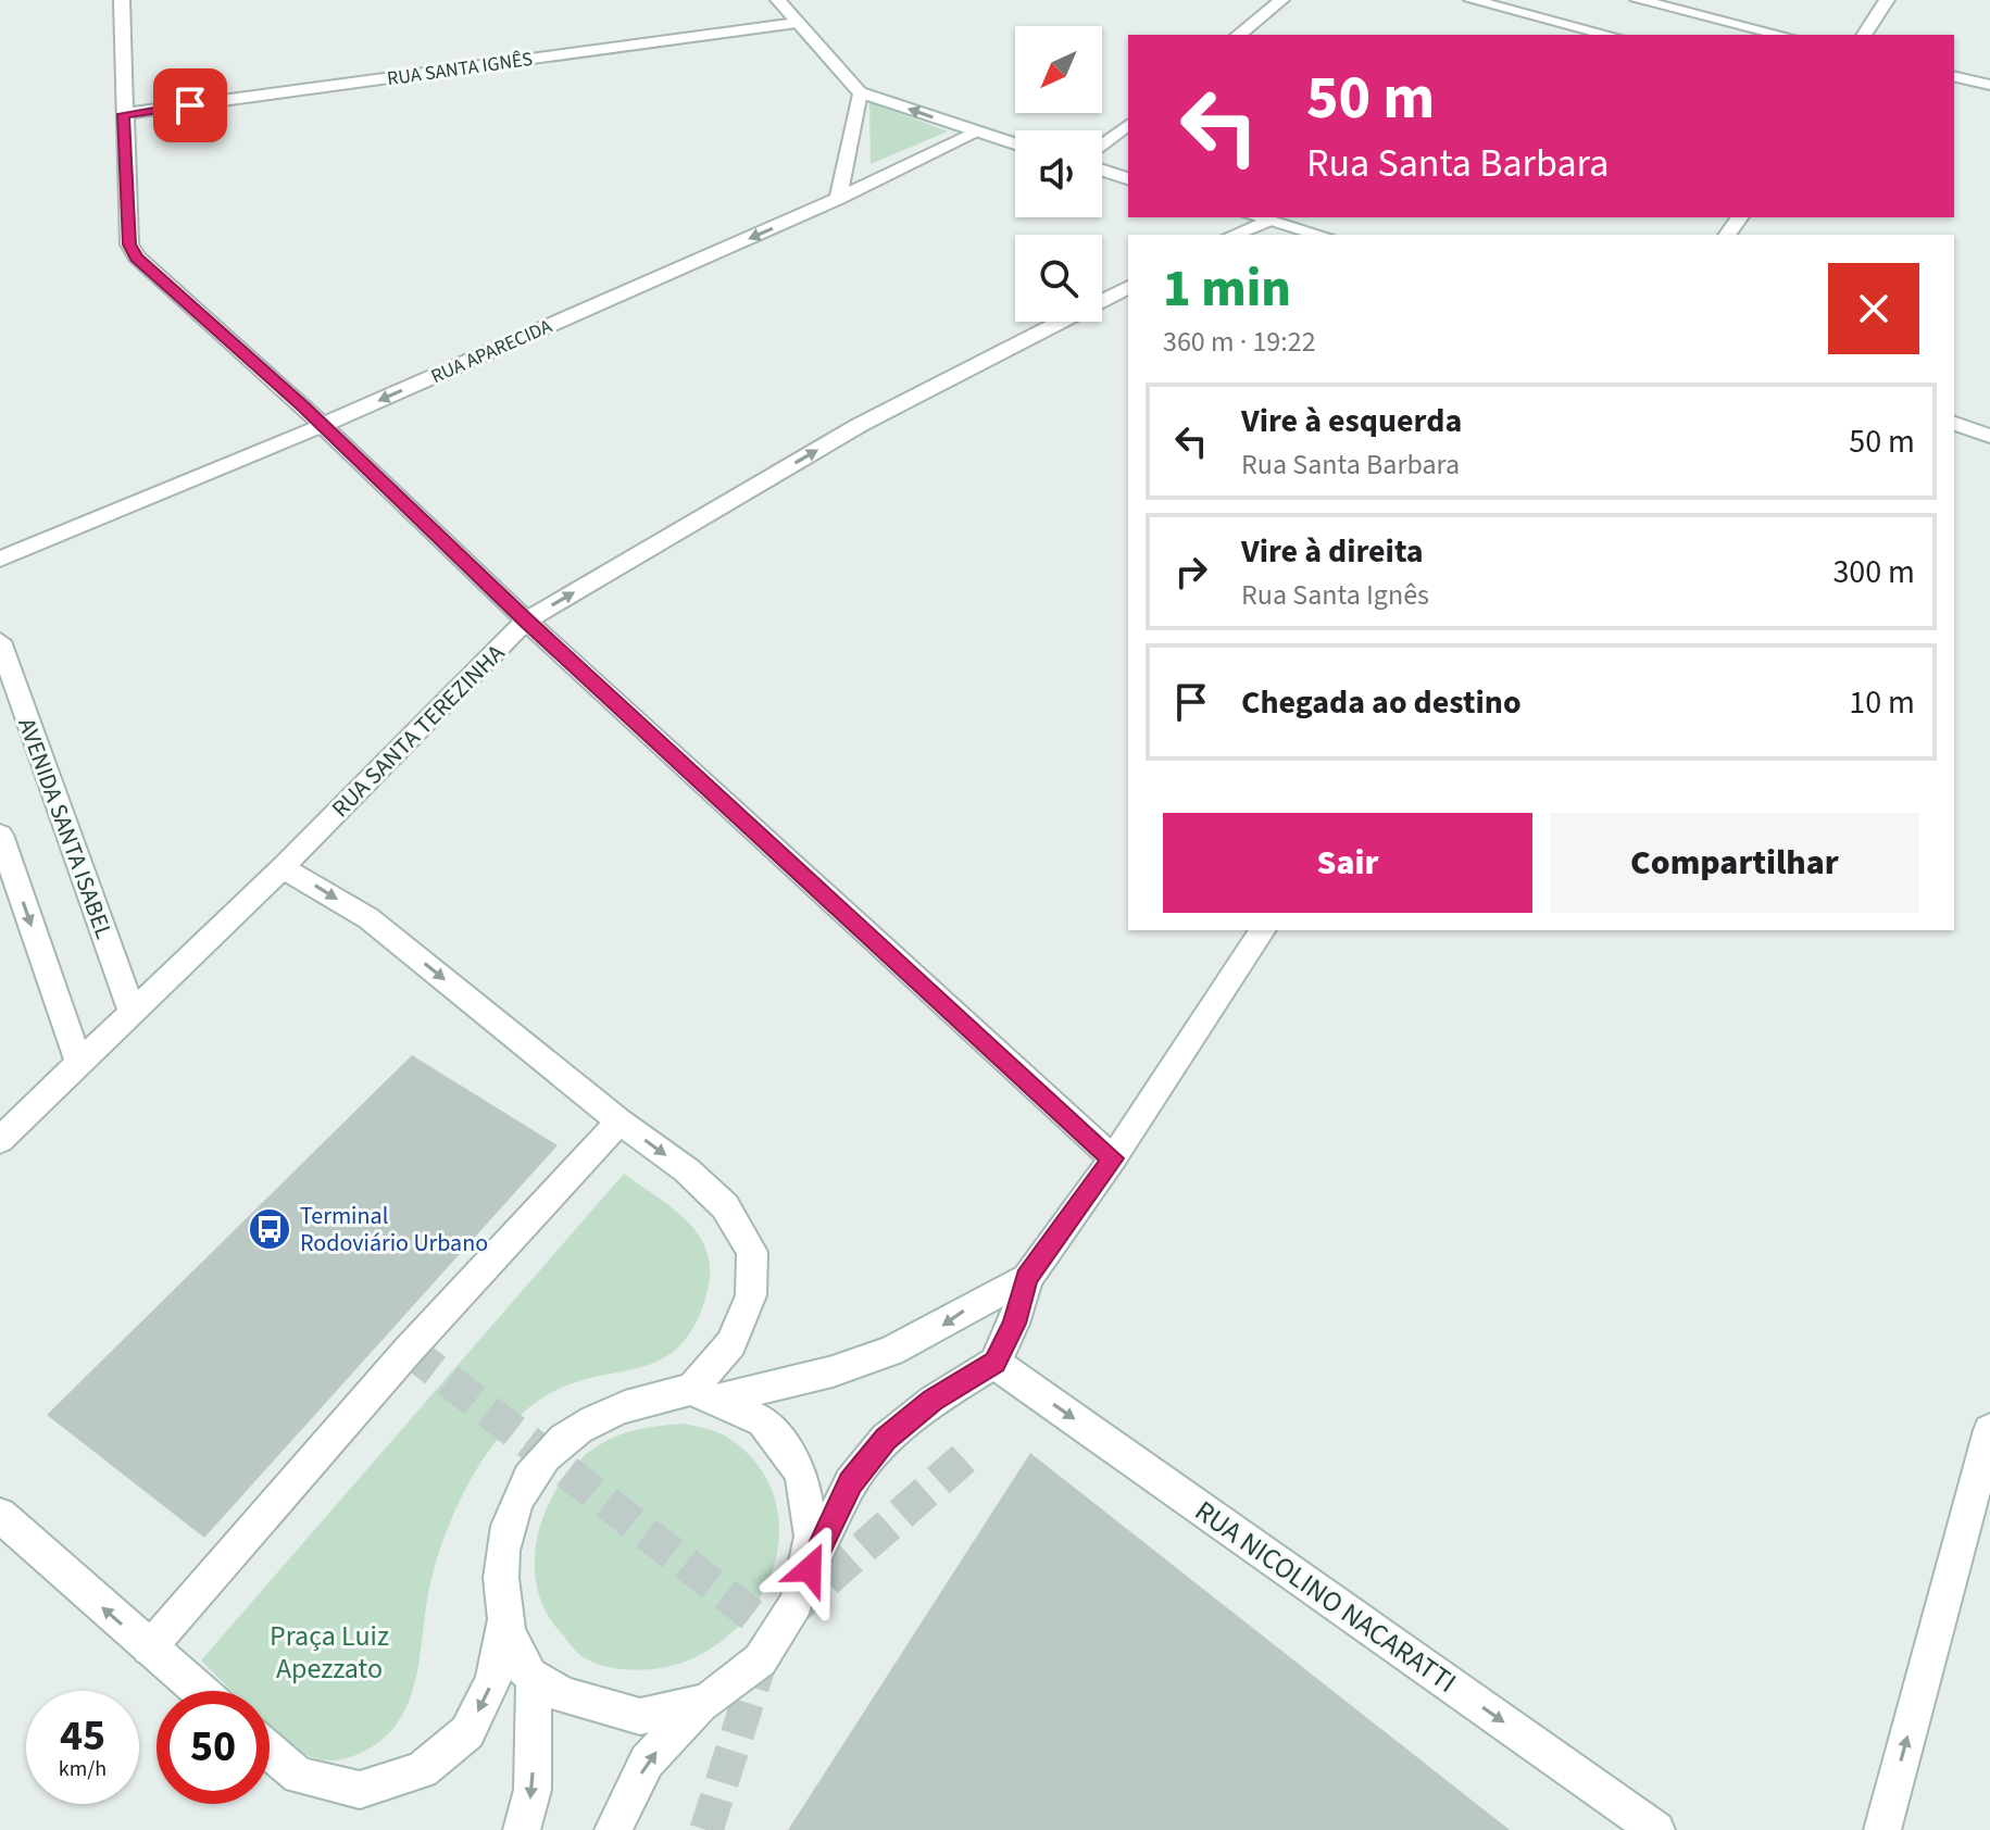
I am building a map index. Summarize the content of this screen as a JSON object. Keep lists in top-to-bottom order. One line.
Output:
{"streets":{"street":["RUA SANTA IGNÊS","RUA APARECIDA","RUA SANTA TEREZINHA","AVENIDA SANTA ISABEL","RUA NICOLINO NACARATTI"]},"crossings":[["RUA SANTA TEREZINHA","AVENIDA SANTA ISABEL"]],"one_way":["RUA APARECIDA","RUA SANTA TEREZINHA","RUA NICOLINO NACARATTI"],"parks":["Praça Luiz Apezzato"],"places":{"bus stop":["Terminal Rodoviário Urbano"]},"north":"bottom left","page":{"turn":["50 m","Rua Santa Barbara"],"heading":["1 min","360 m · 19:22"],"list":[{"name":"Vire à esquerda","note":"Rua Santa Barbara","value":"50 m"},{"name":"Vire à direita","note":"Rua Santa Ignês","value":"300 m"},{"name":"Chegada ao destino","value":"10 m"}],"buttons":["Sair","Compartilhar"],"speed":"45 km/h","limit":"50"}}
